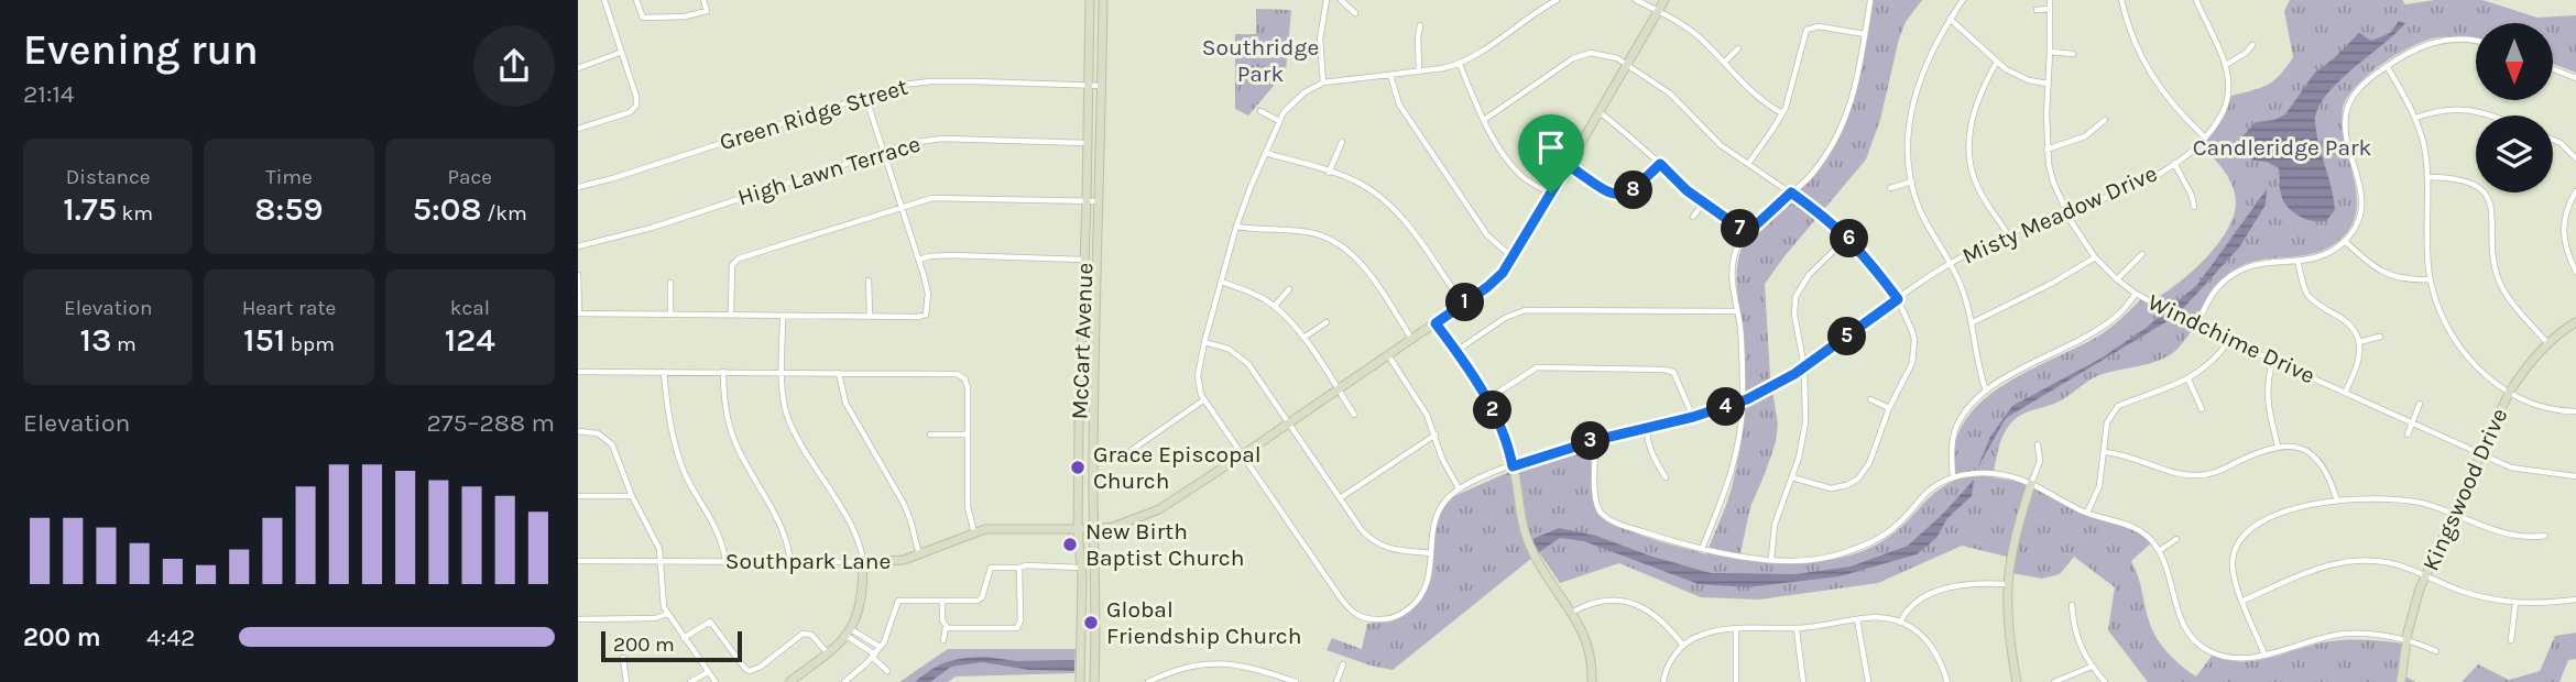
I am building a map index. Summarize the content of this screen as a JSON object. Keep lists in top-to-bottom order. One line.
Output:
{"streets":{"street":["Green Ridge Street","High Lawn Terrace","Misty Meadow Drive","Windchime Drive","McCart Avenue","Kingswood Drive","Southpark Lane"]},"crossings":[["Green Ridge Street","McCart Avenue"],["High Lawn Terrace","McCart Avenue"],["Misty Meadow Drive","Windchime Drive"],["Windchime Drive","Kingswood Drive"],["McCart Avenue","Southpark Lane"]],"parks":["Southridge Park","Candleridge Park"],"places":["Grace Episcopal Church","New Birth Baptist Church","Global Friendship Church"],"scale_bar":"200 m","north":"bottom","page":{"heading":["Evening run","21:14"],"stats":[["Distance","1.75 km"],["Time","8:59"],["Pace","5:08 /km"],["Elevation","13 m"],["Heart rate","151 bpm"],["kcal","124"]],"pins":["8","7","6","1","5","4","2","3"],"chart":["Elevation","275–288 m"],"list":[{"name":"200 m","note":"4:42"}],"scale":"200 m"}}
